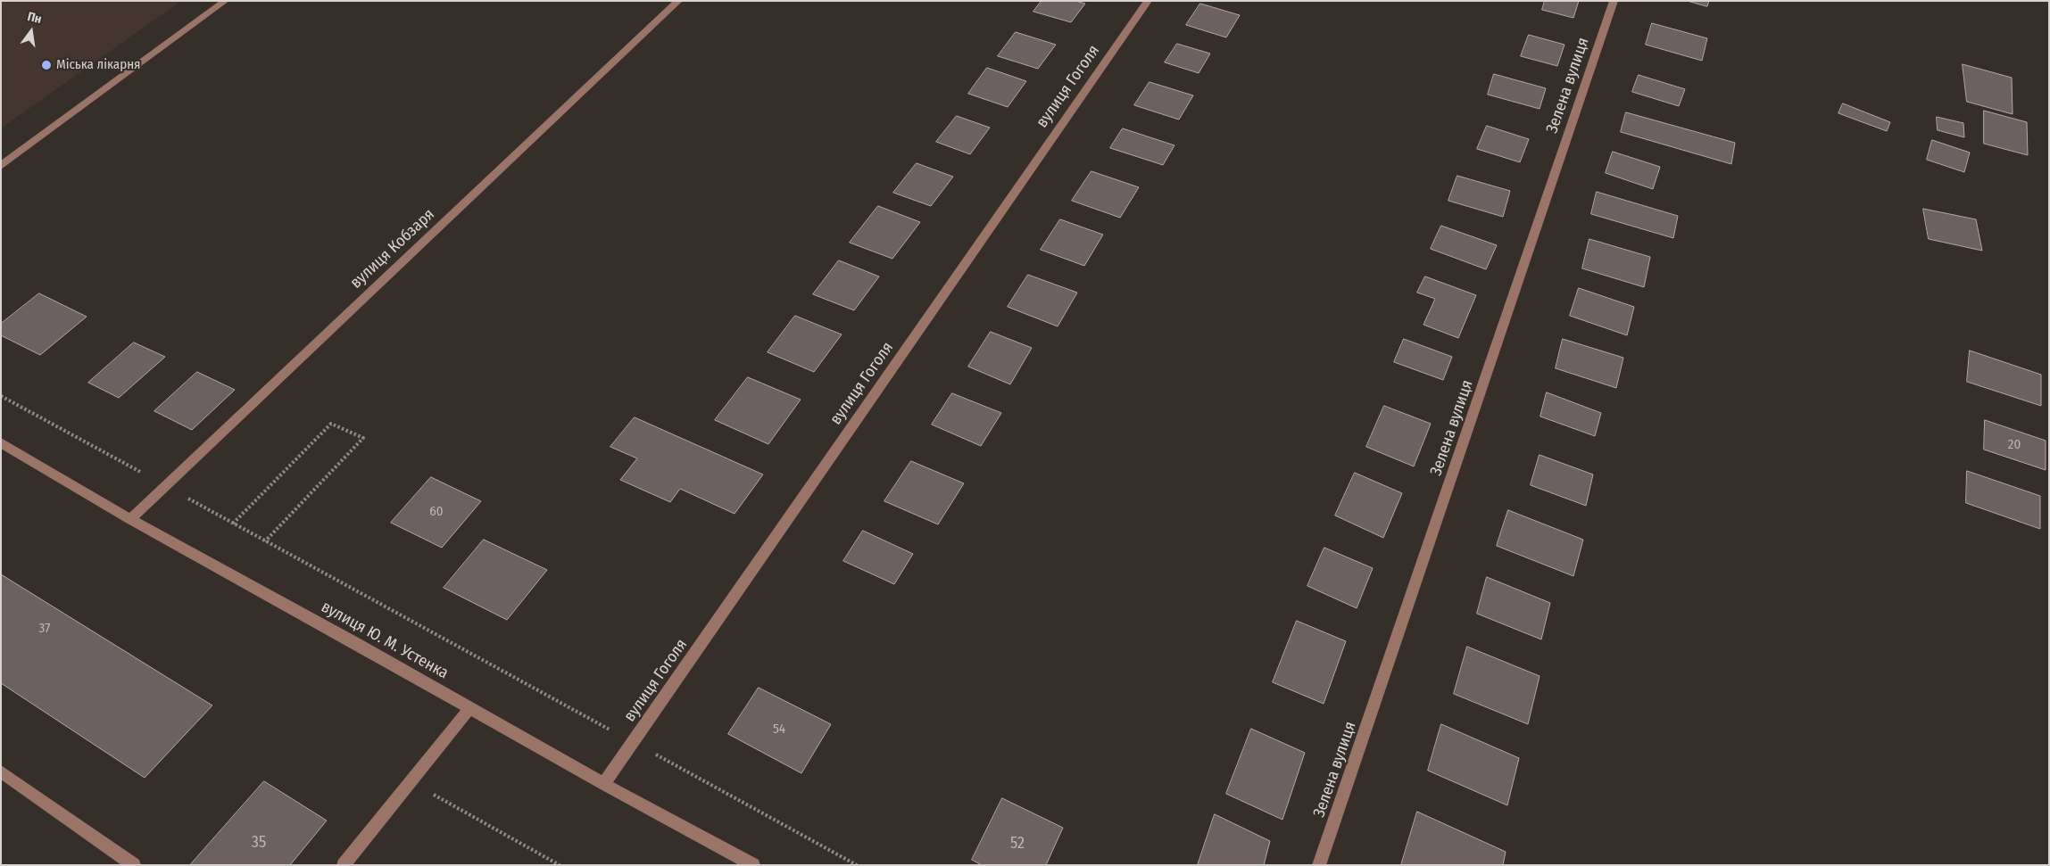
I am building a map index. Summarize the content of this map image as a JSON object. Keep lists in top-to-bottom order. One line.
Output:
{"streets":{"street":["Зелена вулиця","вулиця Гоголя","вулиця Кобзаря","вулиця Ю. М. Устенка"]},"crossings":[["вулиця Гоголя","вулиця Ю. М. Устенка"],["вулиця Кобзаря","вулиця Ю. М. Устенка"]],"places":["Міська лікарня"],"house_numbers":["20","60","37","54","35","52"],"north":"top"}
